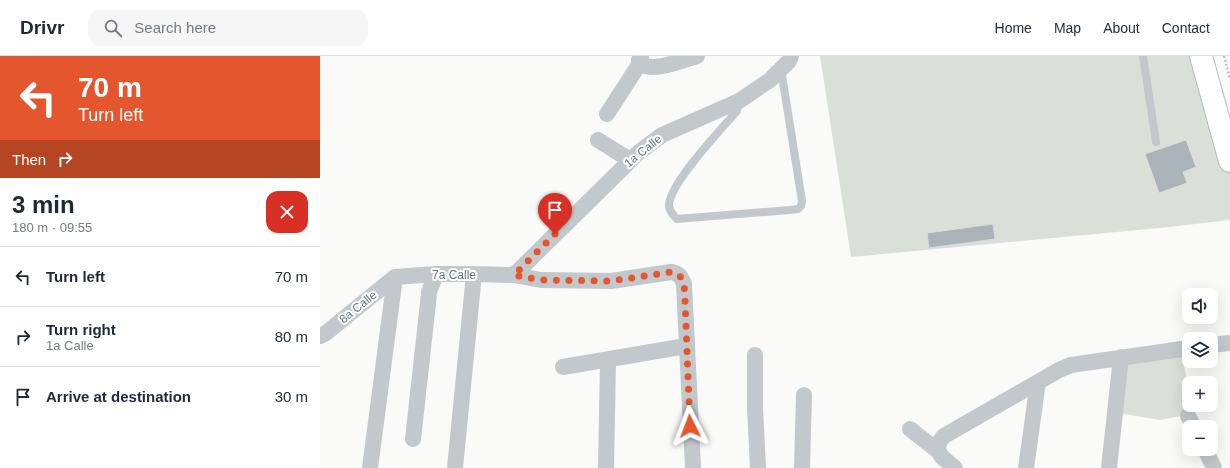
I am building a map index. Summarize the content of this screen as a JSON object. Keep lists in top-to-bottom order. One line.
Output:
{"streets":{"street":["1a Calle","7a Calle","8a Calle"]},"crossings":[["1a Calle","7a Calle"],["7a Calle","8a Calle"]],"page":{"header":"Drivr","search":"Search here","nav":["Home","Map","About","Contact"],"turn":["70 m","Turn left"],"then":"Then","heading":["3 min","180 m · 09:55"],"list":[{"name":"Turn left","value":"70 m"},{"name":"Turn right","note":"1a Calle","value":"80 m"},{"name":"Arrive at destination","value":"30 m"}],"map_buttons":["+","−"]}}
